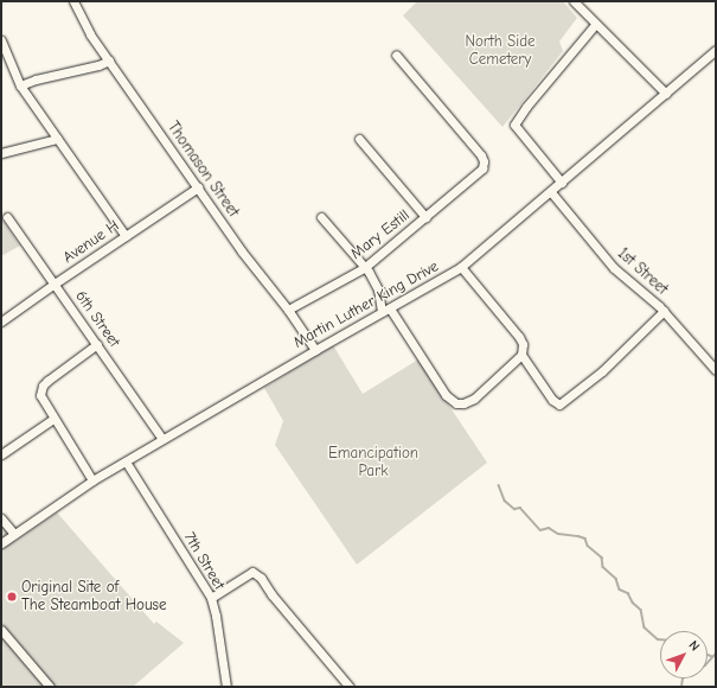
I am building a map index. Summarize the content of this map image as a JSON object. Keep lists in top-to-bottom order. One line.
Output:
{"streets":{"street":["Thomason Street","Mary Estill","Avenue H","1st Street","Martin Luther King Drive","6th Street","7th Street"]},"crossings":[["Thomason Street","Mary Estill"],["Thomason Street","Avenue H"],["Thomason Street","Martin Luther King Drive"],["Avenue H","6th Street"],["1st Street","Martin Luther King Drive"],["Martin Luther King Drive","6th Street"],["Martin Luther King Drive","7th Street"]],"parks":["North Side Cemetery","Emancipation Park"],"places":["Original Site of The Steamboat House"],"north":"top right"}
